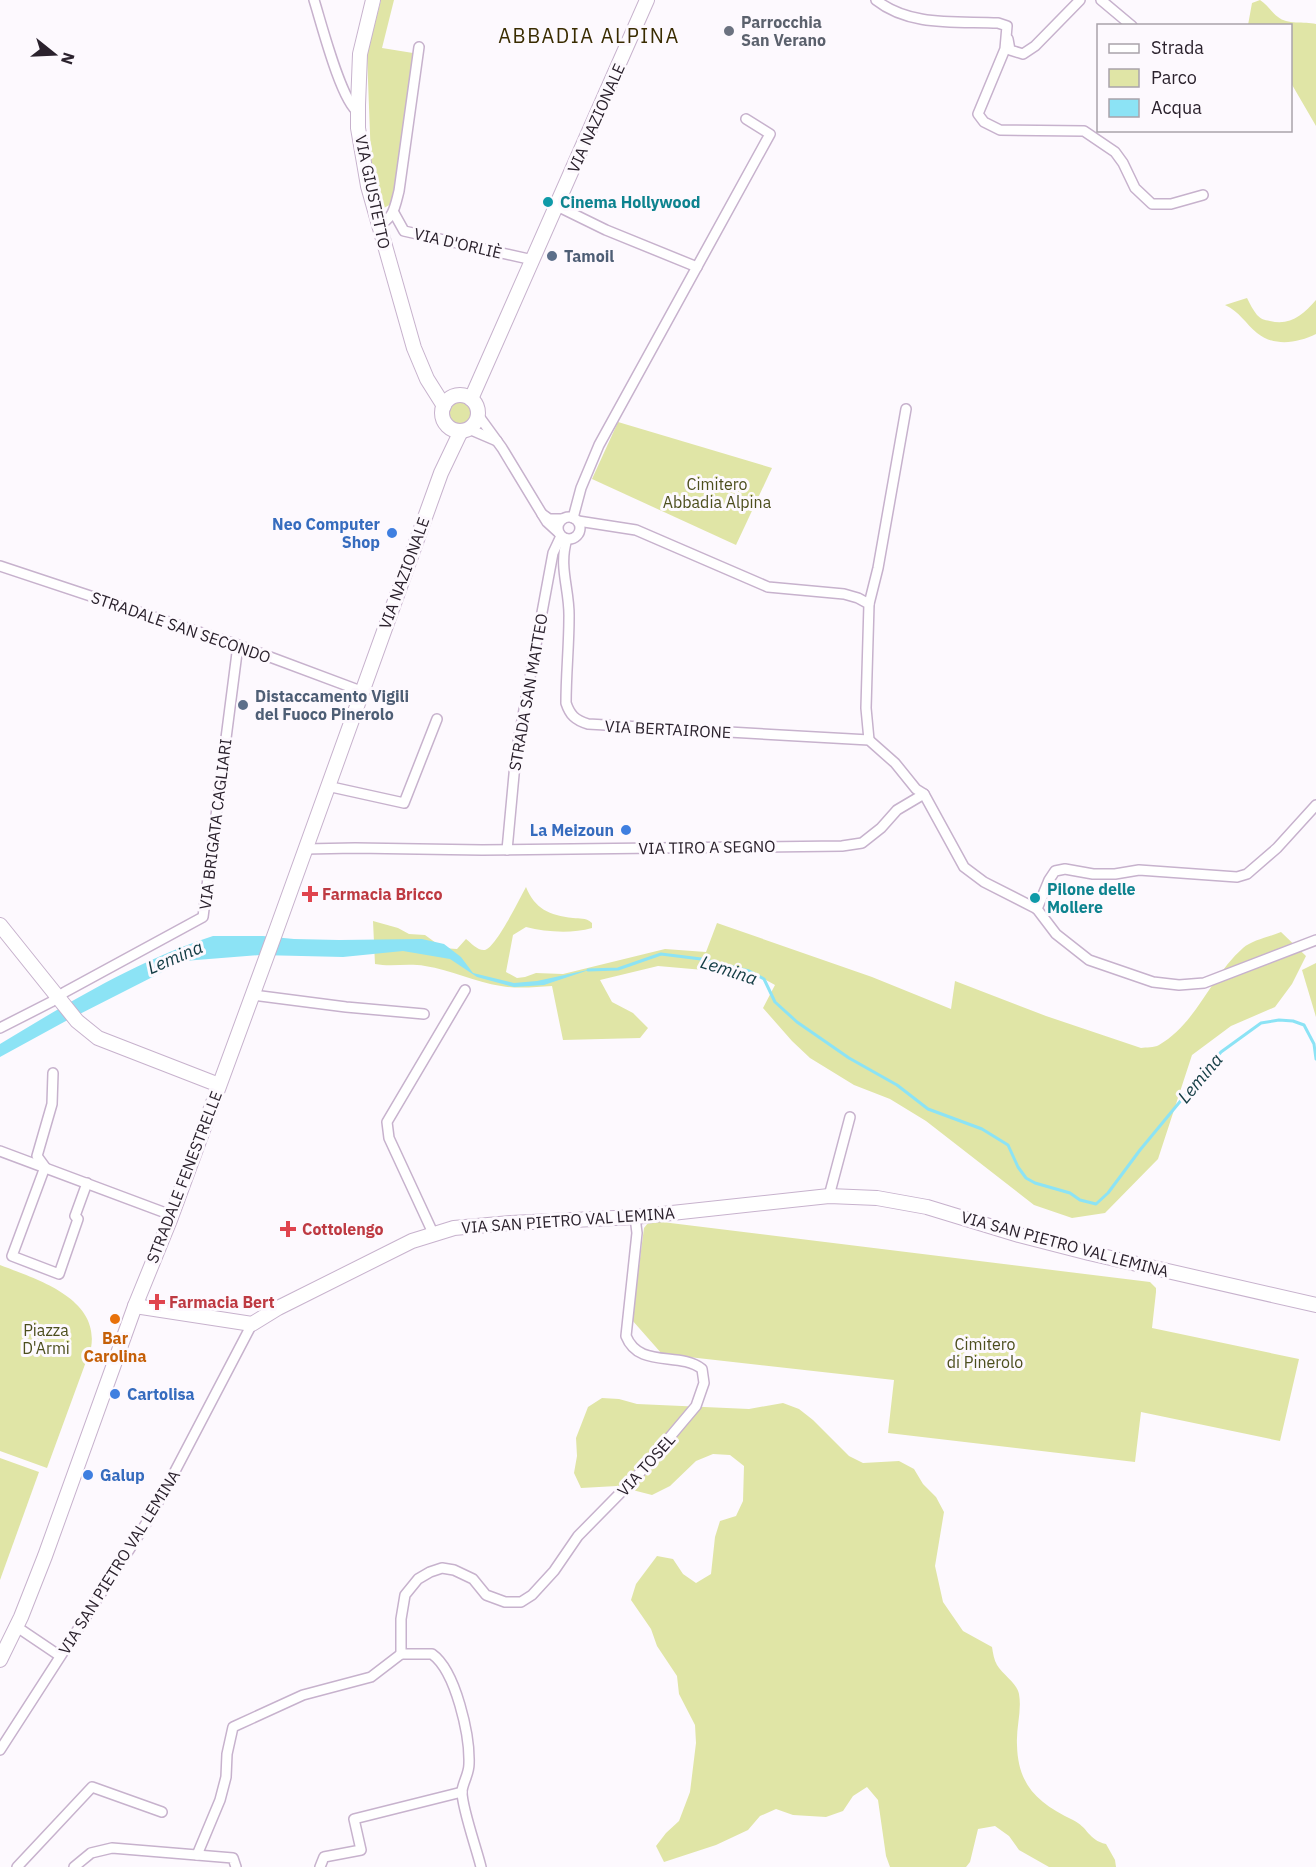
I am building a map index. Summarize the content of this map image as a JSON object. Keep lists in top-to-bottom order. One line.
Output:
{"streets":{"street":["VIA NAZIONALE","VIA GIUSTETTO","VIA D'ORLIÈ","STRADALE SAN SECONDO","STRADA SAN MATTEO","VIA BERTAIRONE","VIA BRIGATA CAGLIARI","VIA TIRO A SEGNO","STRADALE FENESTRELLE","VIA SAN PIETRO VAL LEMINA","VIA TOSEL"]},"crossings":[["VIA NAZIONALE","VIA GIUSTETTO"],["VIA NAZIONALE","VIA D'ORLIÈ"],["VIA NAZIONALE","STRADALE SAN SECONDO"],["VIA NAZIONALE","STRADALE FENESTRELLE"],["STRADALE SAN SECONDO","VIA BRIGATA CAGLIARI"],["STRADALE SAN SECONDO","STRADALE FENESTRELLE"],["STRADA SAN MATTEO","VIA BERTAIRONE"],["STRADA SAN MATTEO","VIA TIRO A SEGNO"],["VIA TIRO A SEGNO","STRADALE FENESTRELLE"],["VIA SAN PIETRO VAL LEMINA","VIA TOSEL"]],"districts":["ABBADIA ALPINA"],"water":["Lemina"],"parks":["Cimitero Abbadia Alpina","Piazza D'Armi","Cimitero di Pinerolo"],"places":{"other":["Parrocchia San Verano","Cinema Hollywood","Tamoil","Neo Computer Shop","Distaccamento Vigili del Fuoco Pinerolo","La Meizoun","Pilone delle Mollere","Bar Carolina","Cartolisa","Galup"],"health":["Farmacia Bricco","Cottolengo","Farmacia Bert"]},"legend":["Strada","Parco","Acqua"],"north":"right"}
